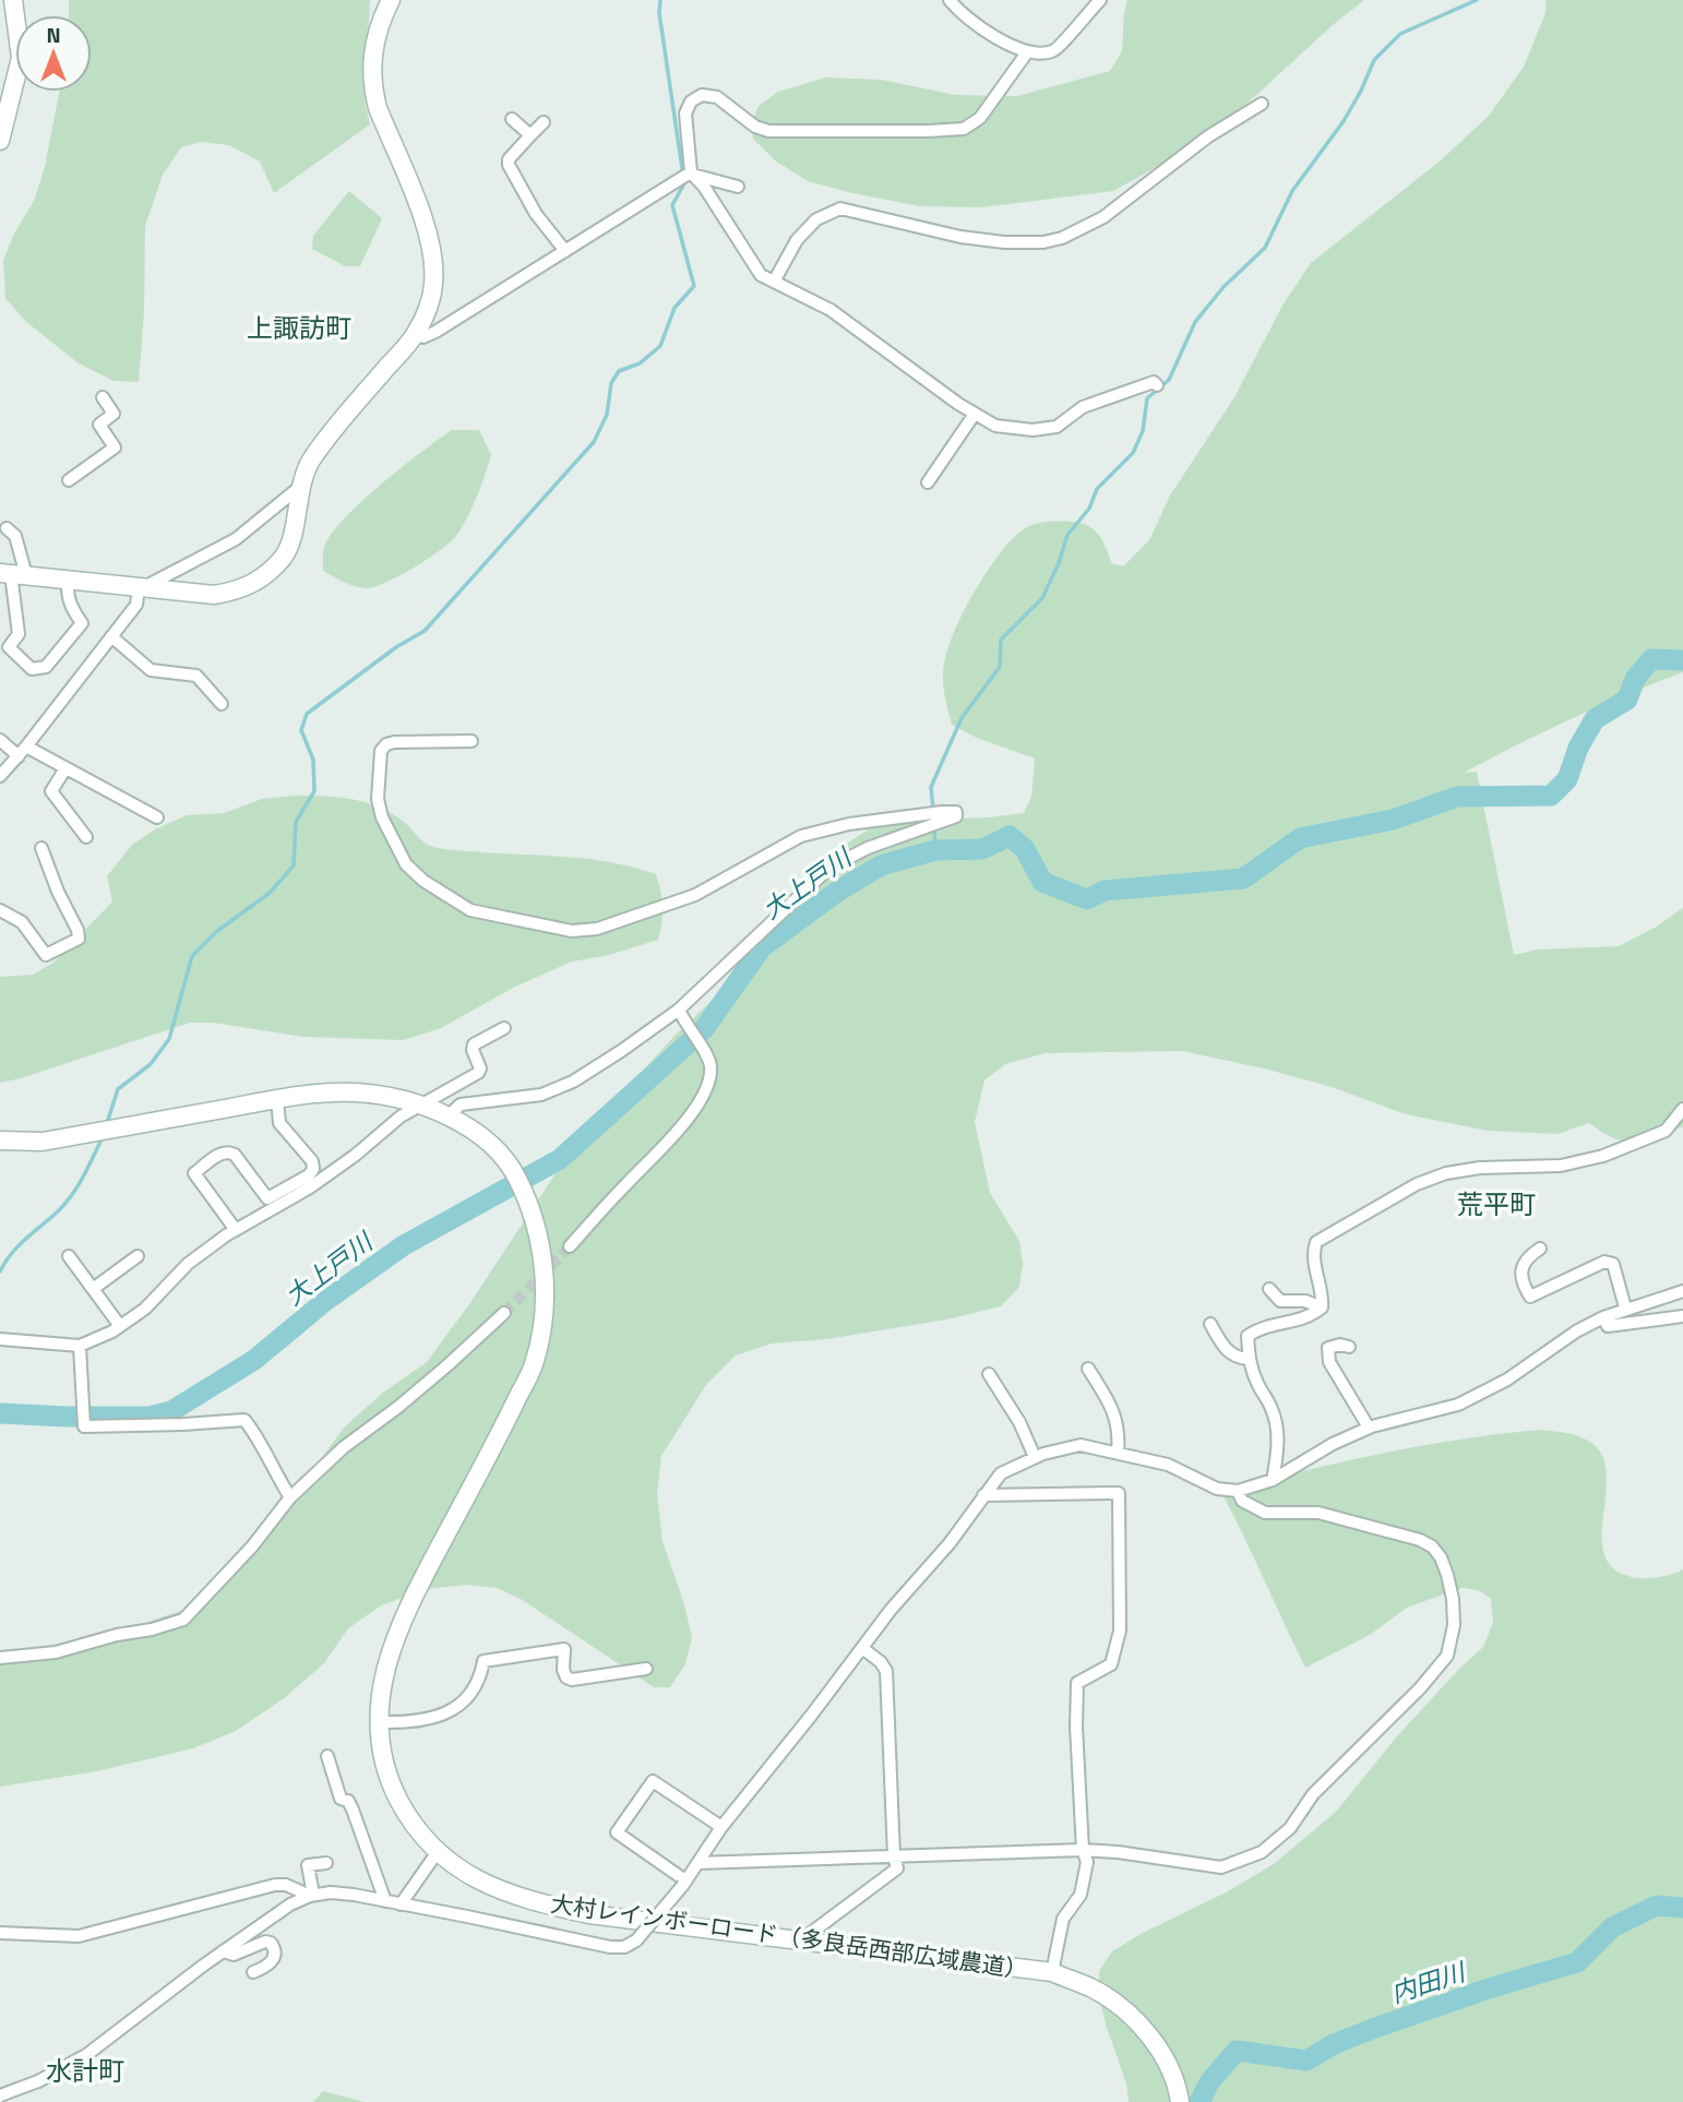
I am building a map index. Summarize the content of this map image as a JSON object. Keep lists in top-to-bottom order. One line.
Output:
{"streets":{"street":["大村レインボーロード（多良岳西部広域農道）"]},"districts":["上諏訪町","荒平町","水計町"],"water":["大上戸川","内田川"],"north":"top"}
